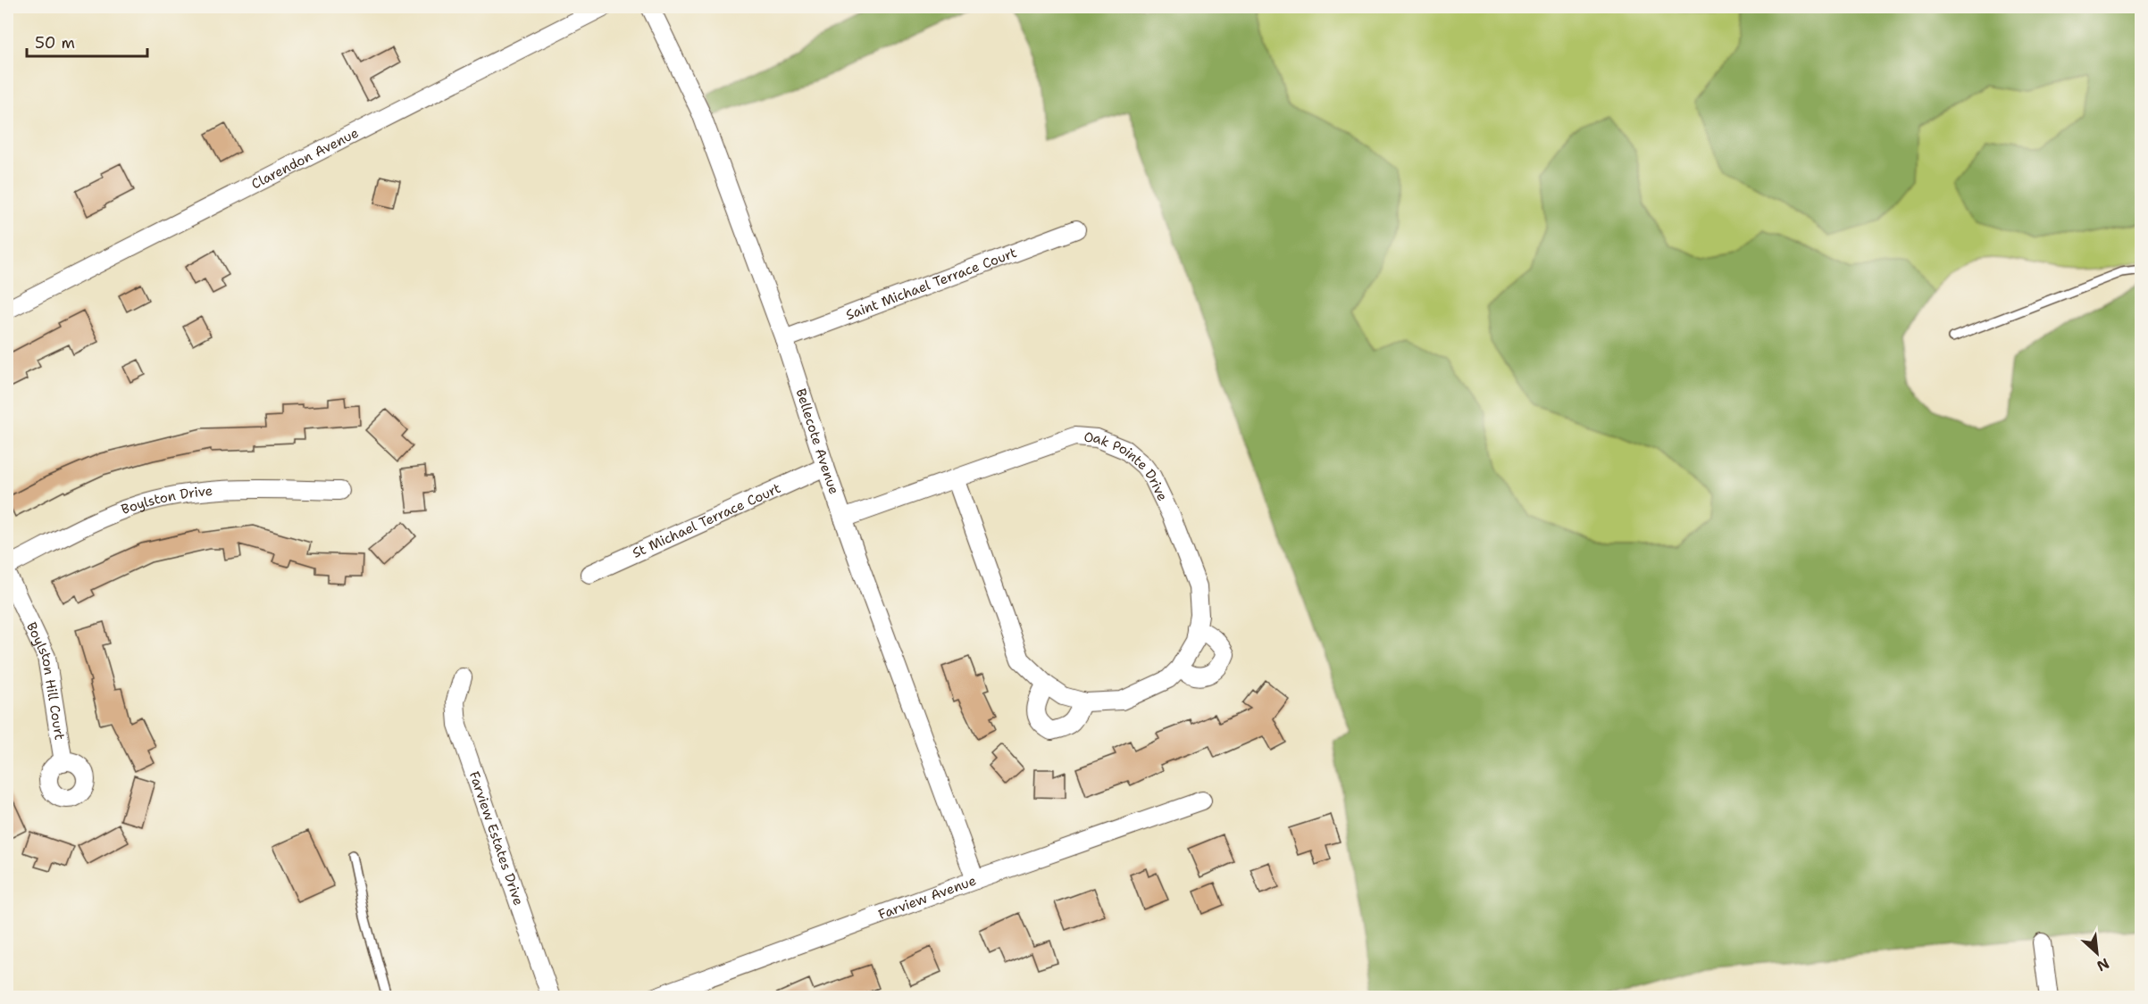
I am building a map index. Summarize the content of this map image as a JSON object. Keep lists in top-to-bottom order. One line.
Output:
{"streets":{"street":["Clarendon Avenue","Saint Michael Terrace Court","Bellecote Avenue","Oak Pointe Drive","Boylston Drive","St Michael Terrace Court","Boylston Hill Court","Farview Estates Drive","Farview Avenue"]},"crossings":[["Saint Michael Terrace Court","Bellecote Avenue"],["Bellecote Avenue","Oak Pointe Drive"],["Bellecote Avenue","St Michael Terrace Court"],["Bellecote Avenue","Farview Avenue"]],"scale_bar":"50 m","north":"bottom right"}
